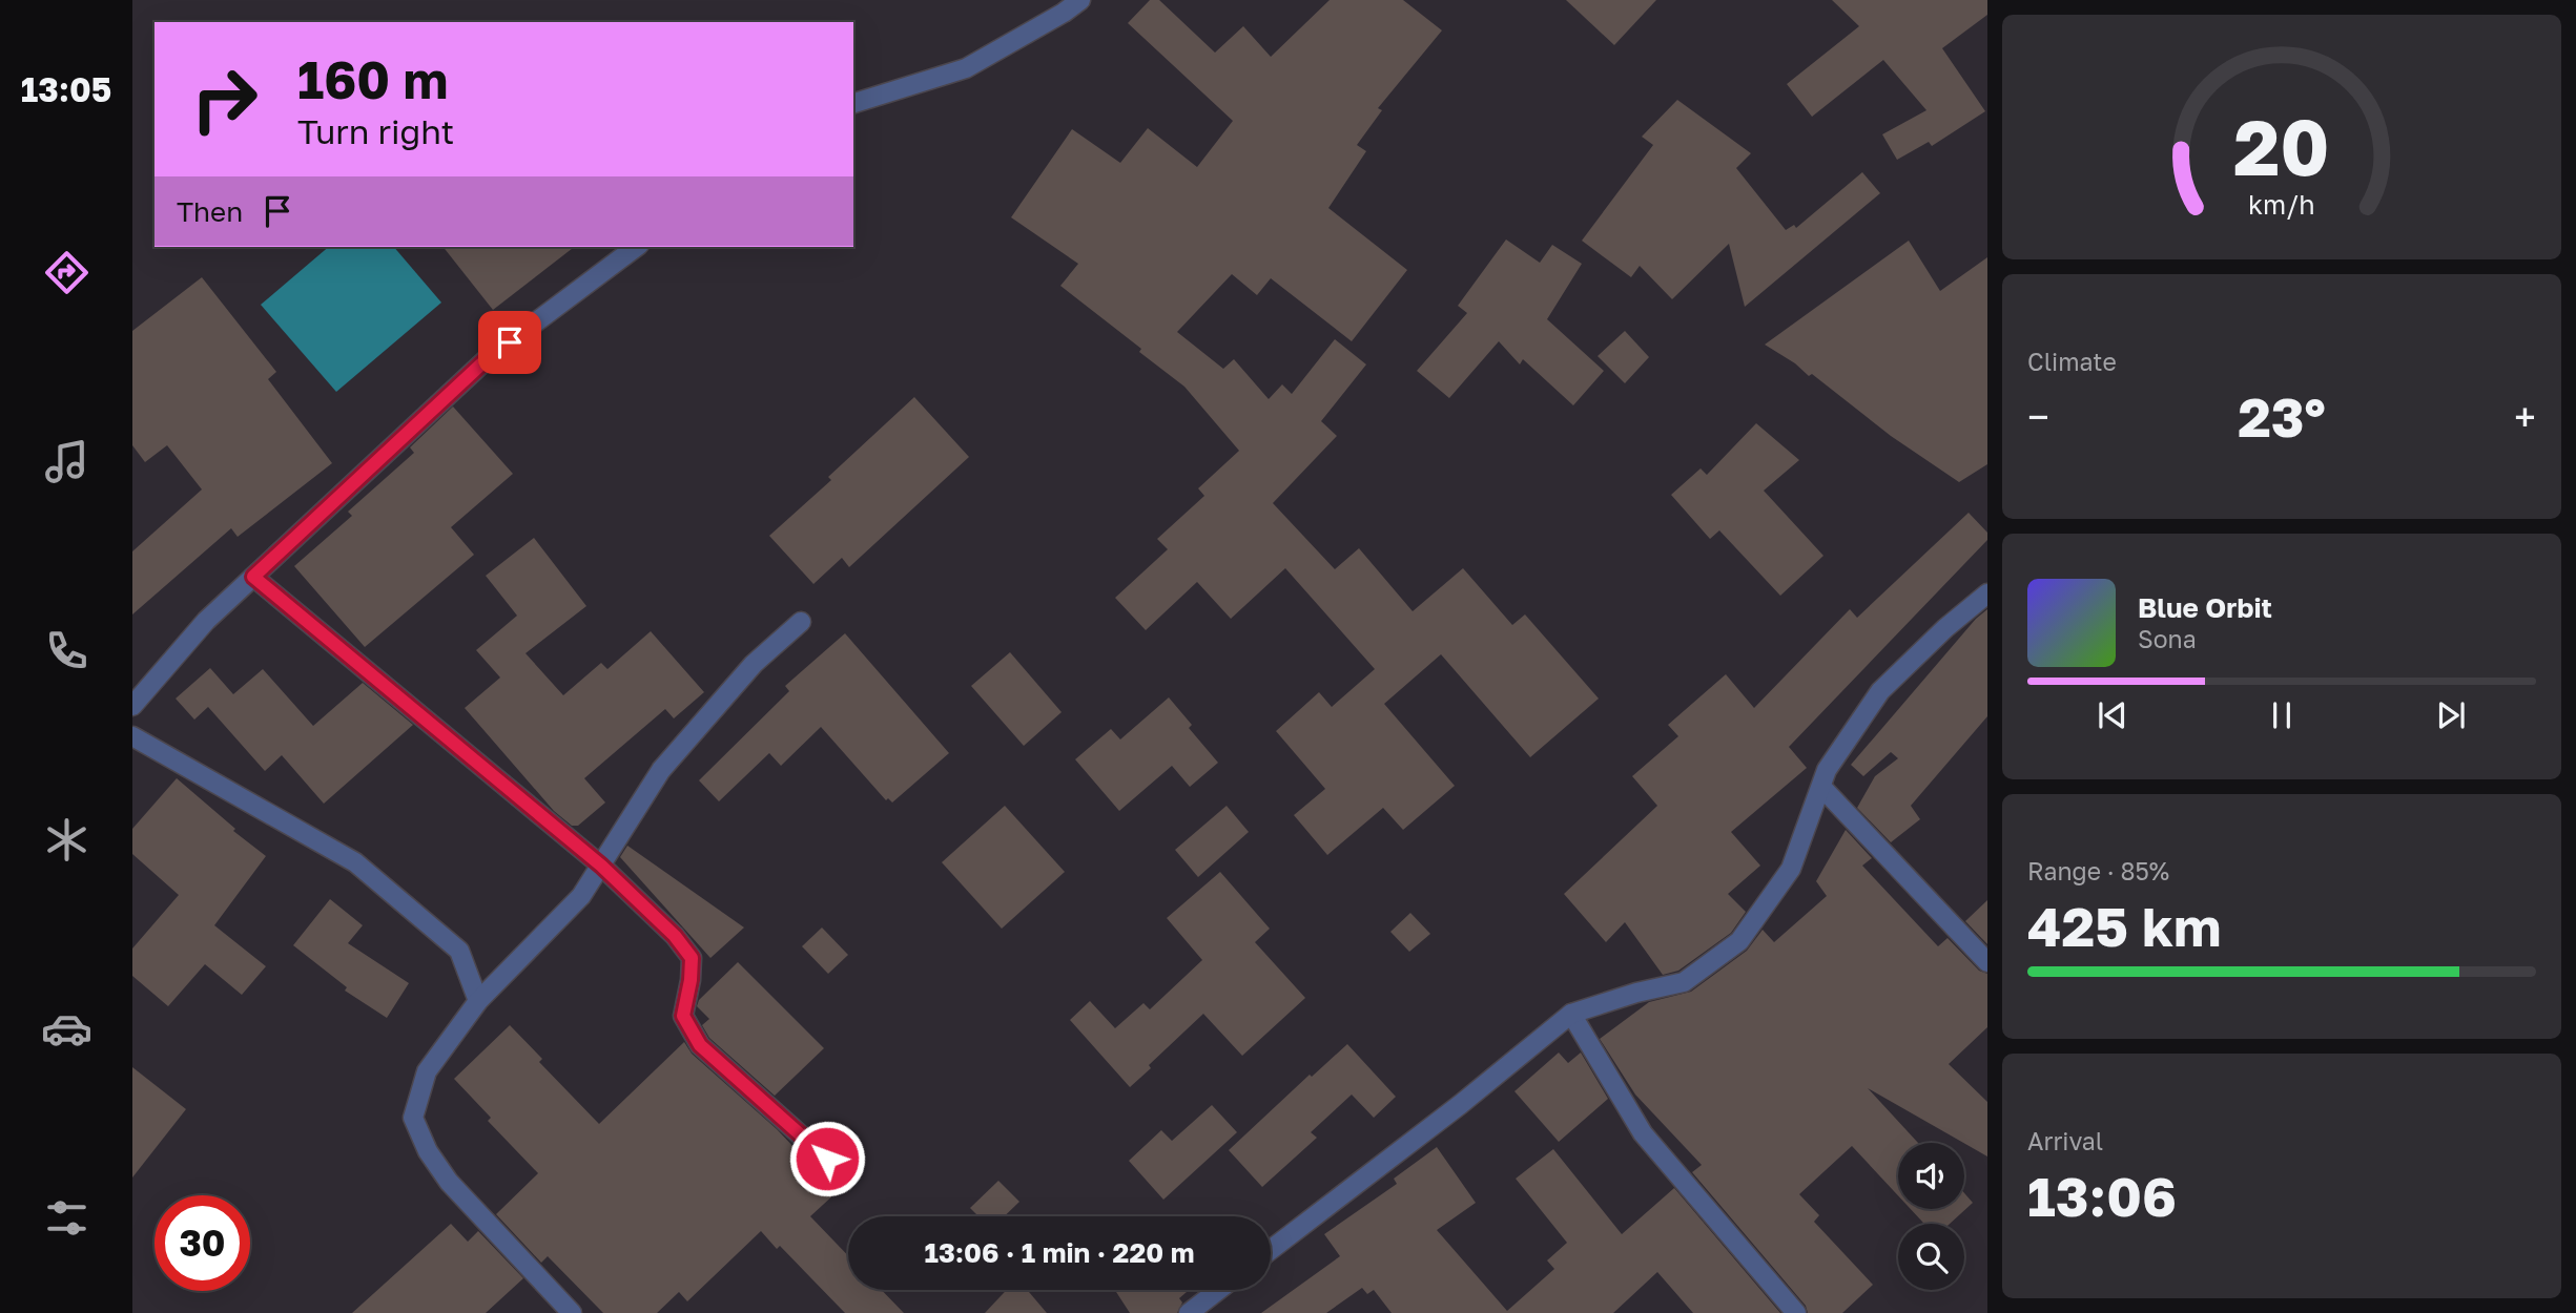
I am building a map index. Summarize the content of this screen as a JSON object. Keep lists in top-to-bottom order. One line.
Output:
{"page":{"tabs":"13:05","turn":["160 m","Turn right"],"then":"Then","tile":["Climate",["Range · 85%","425 km"],["Arrival","13:06"]],"heat":["−","23°","+"],"song":["Blue Orbit","Sona"],"limit":"30","trip":"13:06 · 1 min · 220 m","gauge":["20","km/h"]}}
